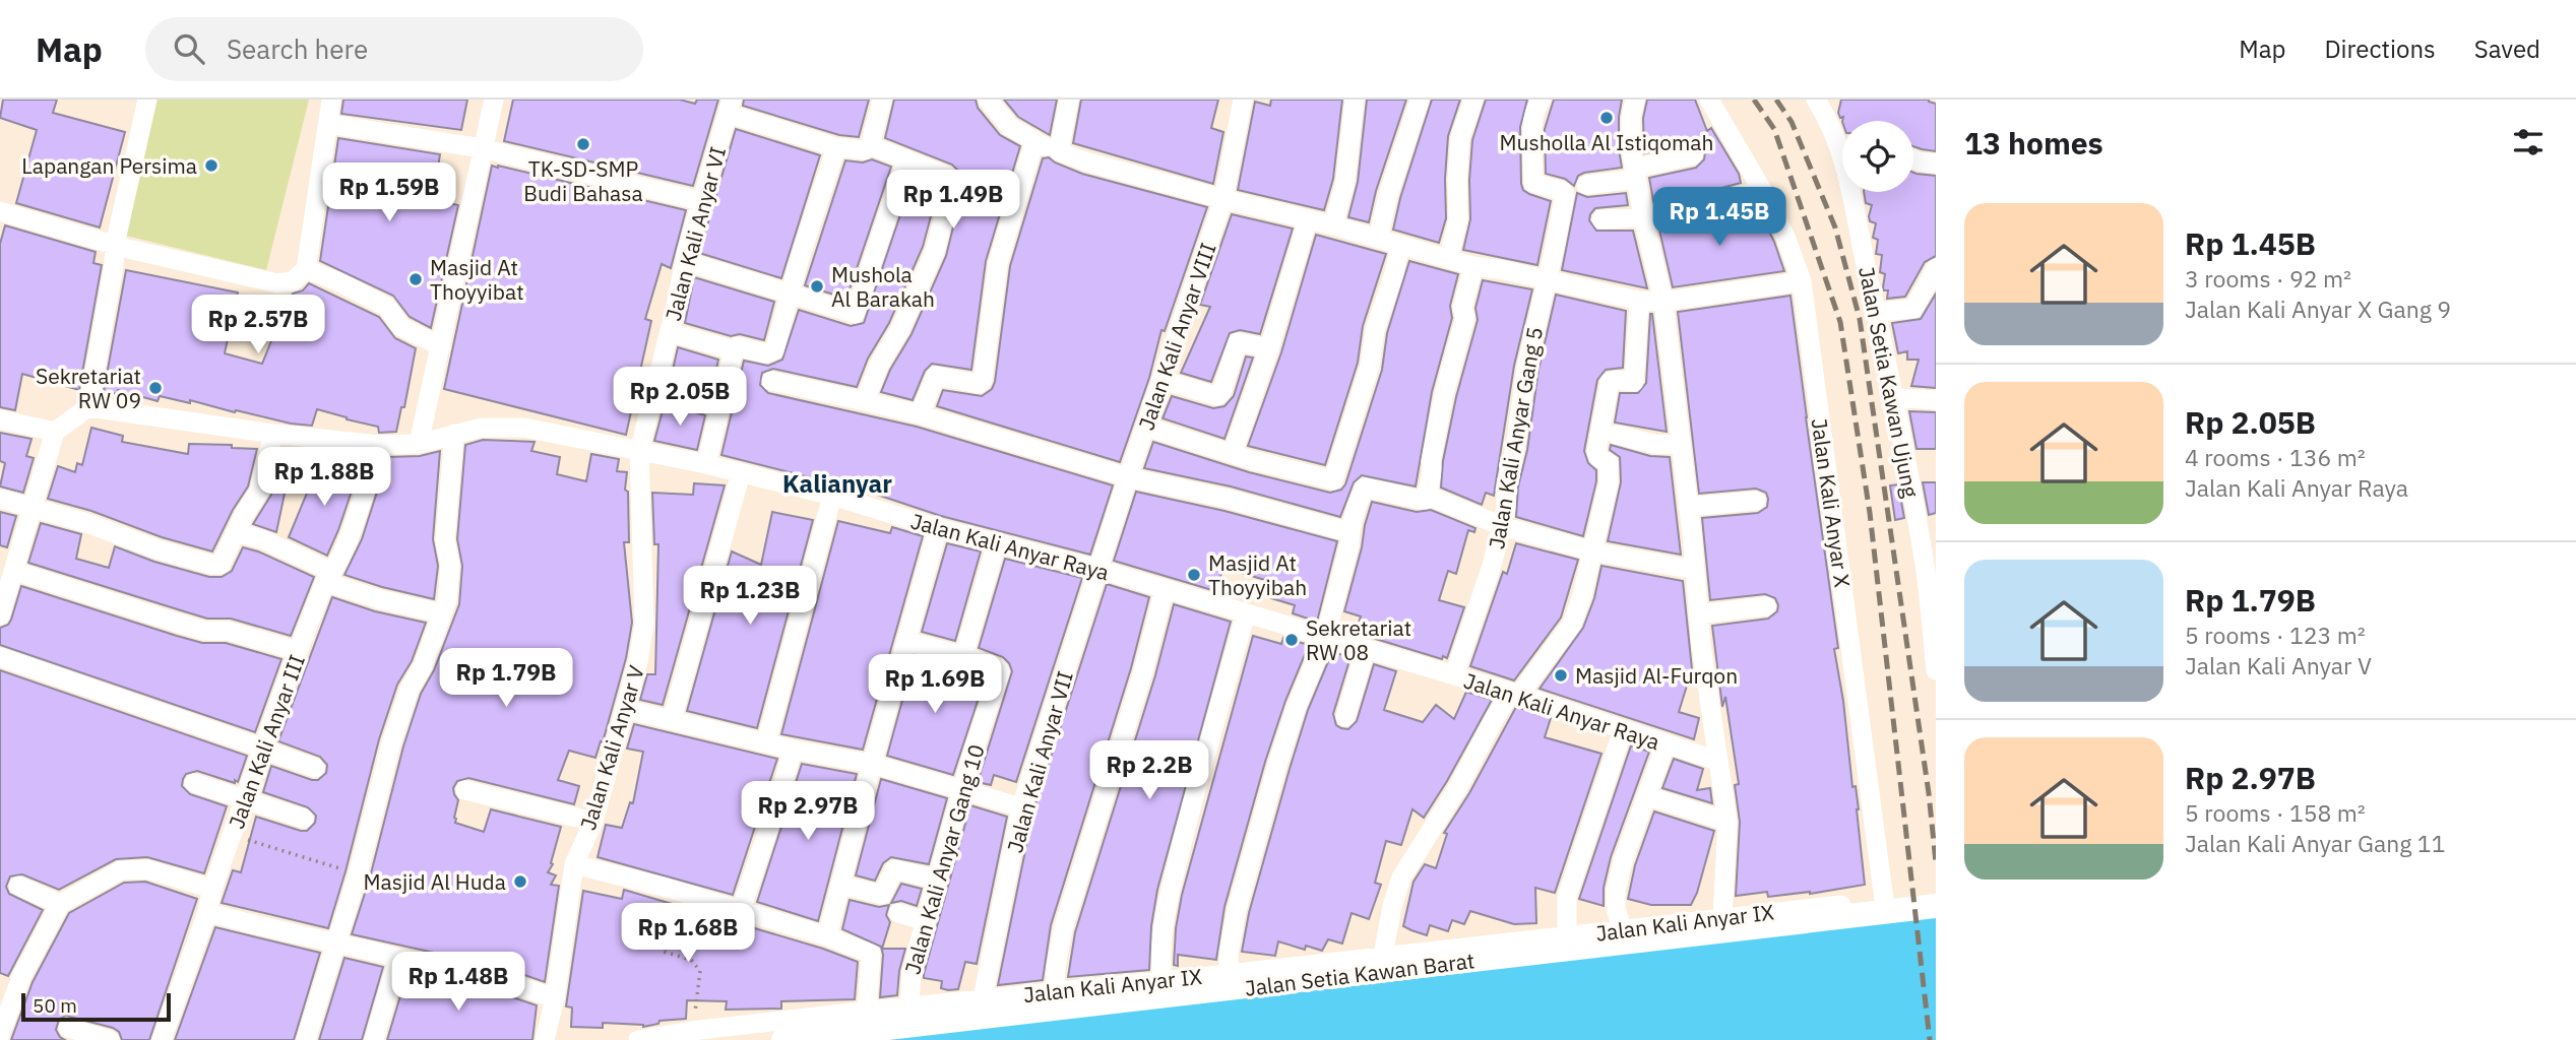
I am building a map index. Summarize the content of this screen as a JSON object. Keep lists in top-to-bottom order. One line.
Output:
{"streets":{"main road":["Jalan Setia Kawan Barat"],"street":["Jalan Kali Anyar VI","Jalan Kali Anyar VIII","Jalan Setia Kawan Ujung","Jalan Kali Anyar Gang 5","Jalan Kali Anyar X","Jalan Kali Anyar Raya","Jalan Kali Anyar III","Jalan Kali Anyar V","Jalan Kali Anyar VII","Jalan Kali Anyar Gang 10","Jalan Kali Anyar IX"]},"crossings":[["Jalan Kali Anyar VI","Jalan Kali Anyar Raya"],["Jalan Kali Anyar VI","Jalan Kali Anyar V"],["Jalan Kali Anyar VIII","Jalan Kali Anyar Raya"],["Jalan Kali Anyar VIII","Jalan Kali Anyar VII"],["Jalan Kali Anyar Gang 5","Jalan Kali Anyar Raya"],["Jalan Kali Anyar X","Jalan Kali Anyar IX"],["Jalan Kali Anyar X","Jalan Setia Kawan Barat"],["Jalan Kali Anyar Raya","Jalan Kali Anyar III"],["Jalan Kali Anyar Raya","Jalan Kali Anyar V"],["Jalan Kali Anyar Raya","Jalan Kali Anyar VII"],["Jalan Kali Anyar VII","Jalan Kali Anyar IX"],["Jalan Kali Anyar Gang 10","Jalan Kali Anyar IX"],["Jalan Kali Anyar IX","Jalan Setia Kawan Barat"]],"districts":["Kalianyar"],"places":["Musholla Al Istiqomah","TK-SD-SMP Budi Bahasa","Lapangan Persima","Masjid At Thoyyibat","Mushola Al Barakah","Sekretariat RW 09","Masjid At Thoyyibah","Sekretariat RW 08","Masjid Al-Furqon","Masjid Al Huda"],"scale_bar":"50 m","page":{"header":"Map","search":"Search here","nav":["Map","Directions","Saved"],"heading":"13 homes","price":["Rp 1.59B","Rp 1.49B","Rp 1.45B","Rp 2.57B","Rp 2.05B","Rp 1.88B","Rp 1.23B","Rp 1.79B","Rp 1.69B","Rp 2.2B","Rp 2.97B","Rp 1.68B","Rp 1.48B"],"list":[{"name":"Rp 1.45B","note":"3 rooms · 92 m² · Jalan Kali Anyar X Gang 9"},{"name":"Rp 2.05B","note":"4 rooms · 136 m² · Jalan Kali Anyar Raya"},{"name":"Rp 1.79B","note":"5 rooms · 123 m² · Jalan Kali Anyar V"},{"name":"Rp 2.97B","note":"5 rooms · 158 m² · Jalan Kali Anyar Gang 11"}],"scale":"50 m"}}
